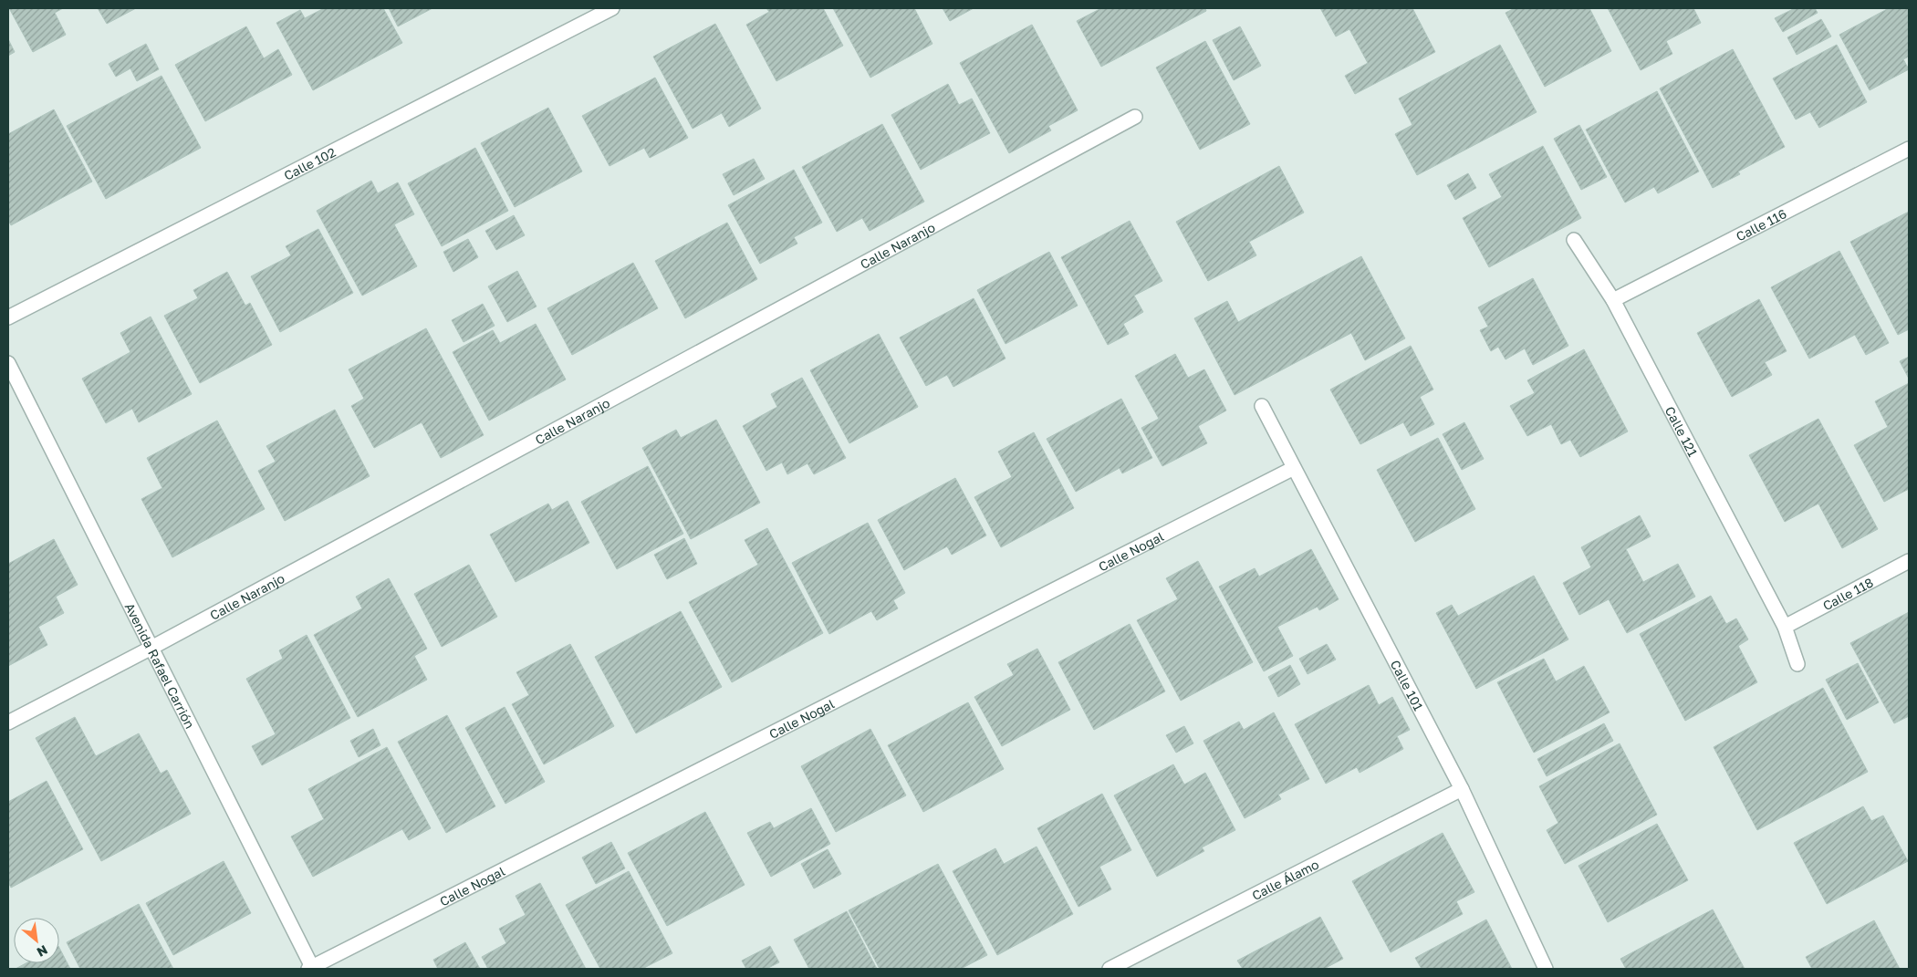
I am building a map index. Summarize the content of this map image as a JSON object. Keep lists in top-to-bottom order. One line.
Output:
{"streets":{"street":["Calle 102","Calle 116","Calle Naranjo","Calle 121","Calle Nogal","Calle 118","Avenida Rafael Carrión","Calle 101","Calle Álamo"]},"crossings":[["Calle 116","Calle 121"],["Calle Naranjo","Avenida Rafael Carrión"],["Calle 121","Calle 118"],["Calle Nogal","Avenida Rafael Carrión"],["Calle Nogal","Calle 101"],["Calle 101","Calle Álamo"]],"north":"bottom right"}
